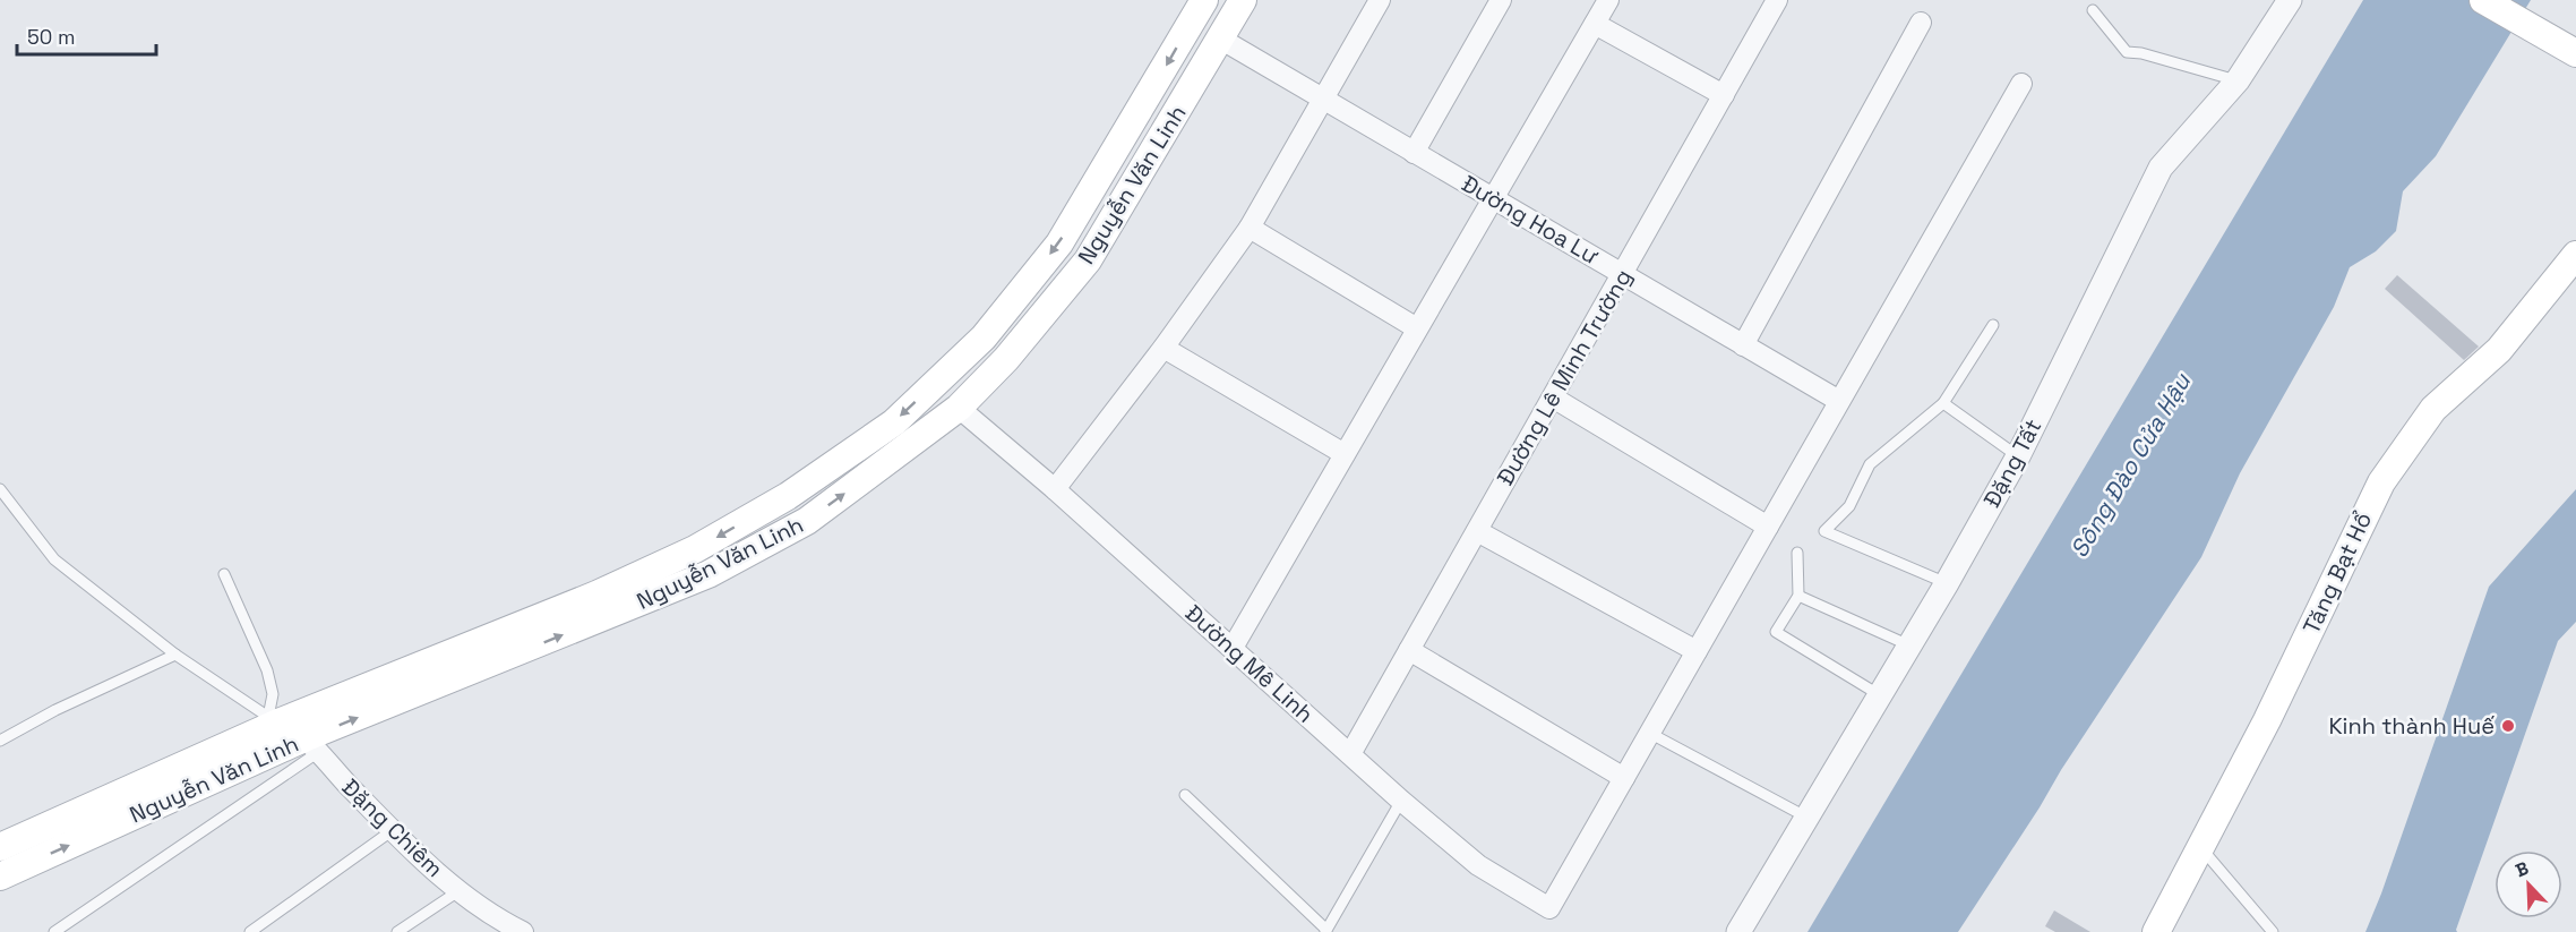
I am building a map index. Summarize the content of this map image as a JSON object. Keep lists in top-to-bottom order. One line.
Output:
{"streets":{"main road":["Nguyễn Văn Linh","Tăng Bạt Hổ"],"street":["Đường Hoa Lư","Đường Lê Minh Trường","Đặng Tất","Đường Mê Linh","Đặng Chiêm"]},"crossings":[["Nguyễn Văn Linh","Đường Hoa Lư"],["Nguyễn Văn Linh","Đường Mê Linh"],["Nguyễn Văn Linh","Đặng Chiêm"],["Đường Hoa Lư","Đường Lê Minh Trường"],["Đường Lê Minh Trường","Đường Mê Linh"]],"water":["Sông Đào Cửa Hậu"],"places":["Kinh thành Huế"],"scale_bar":"50 m","north":"top left"}
